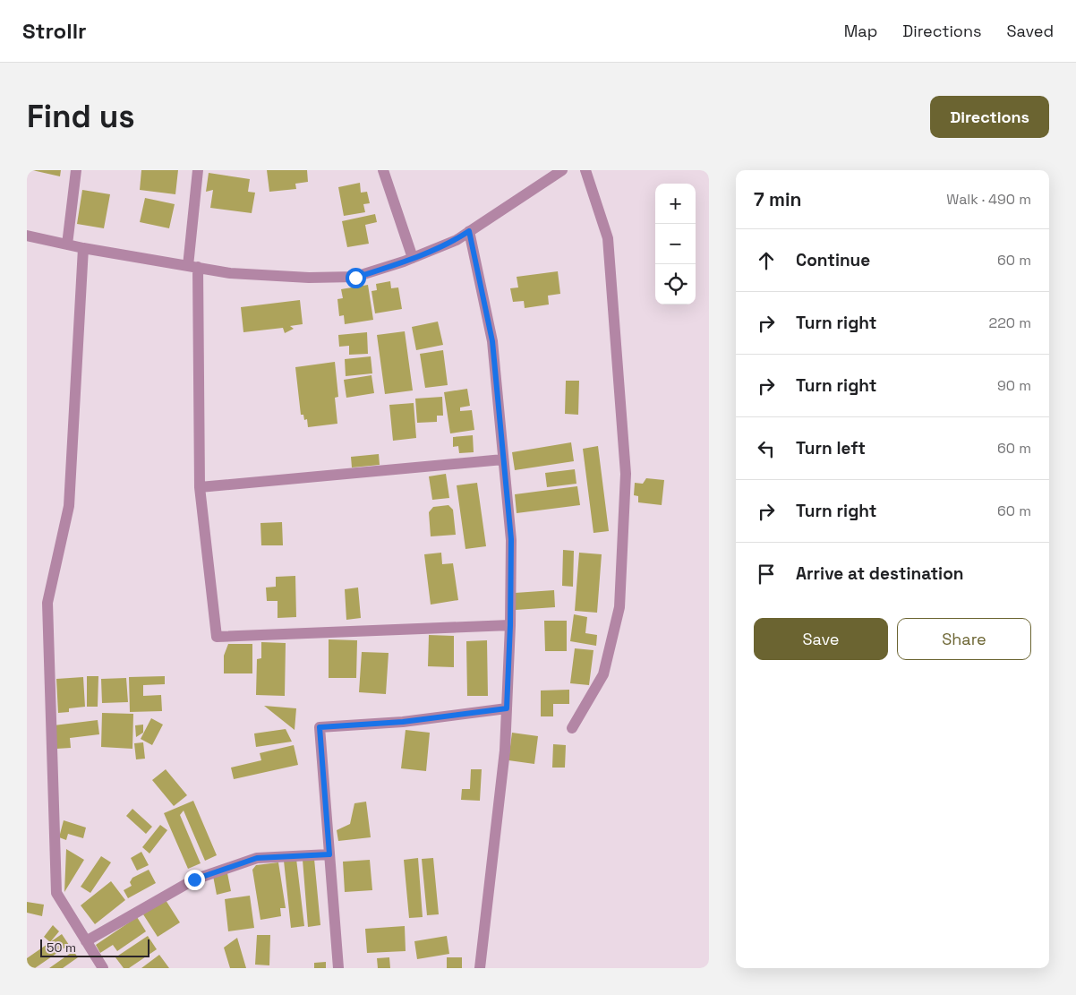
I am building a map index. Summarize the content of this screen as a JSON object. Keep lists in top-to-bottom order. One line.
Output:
{"scale_bar":"50 m","page":{"header":"Strollr","nav":["Map","Directions","Saved"],"buttons":["Directions",["Save","Share"]],"title":"Find us","heading":["7 min","Walk · 490 m"],"map_buttons":["+","−"],"list":[["Continue","60 m"],["Turn right","220 m"],["Turn right","90 m"],["Turn left","60 m"],["Turn right","60 m"],"Arrive at destination"],"scale":"50 m"}}
